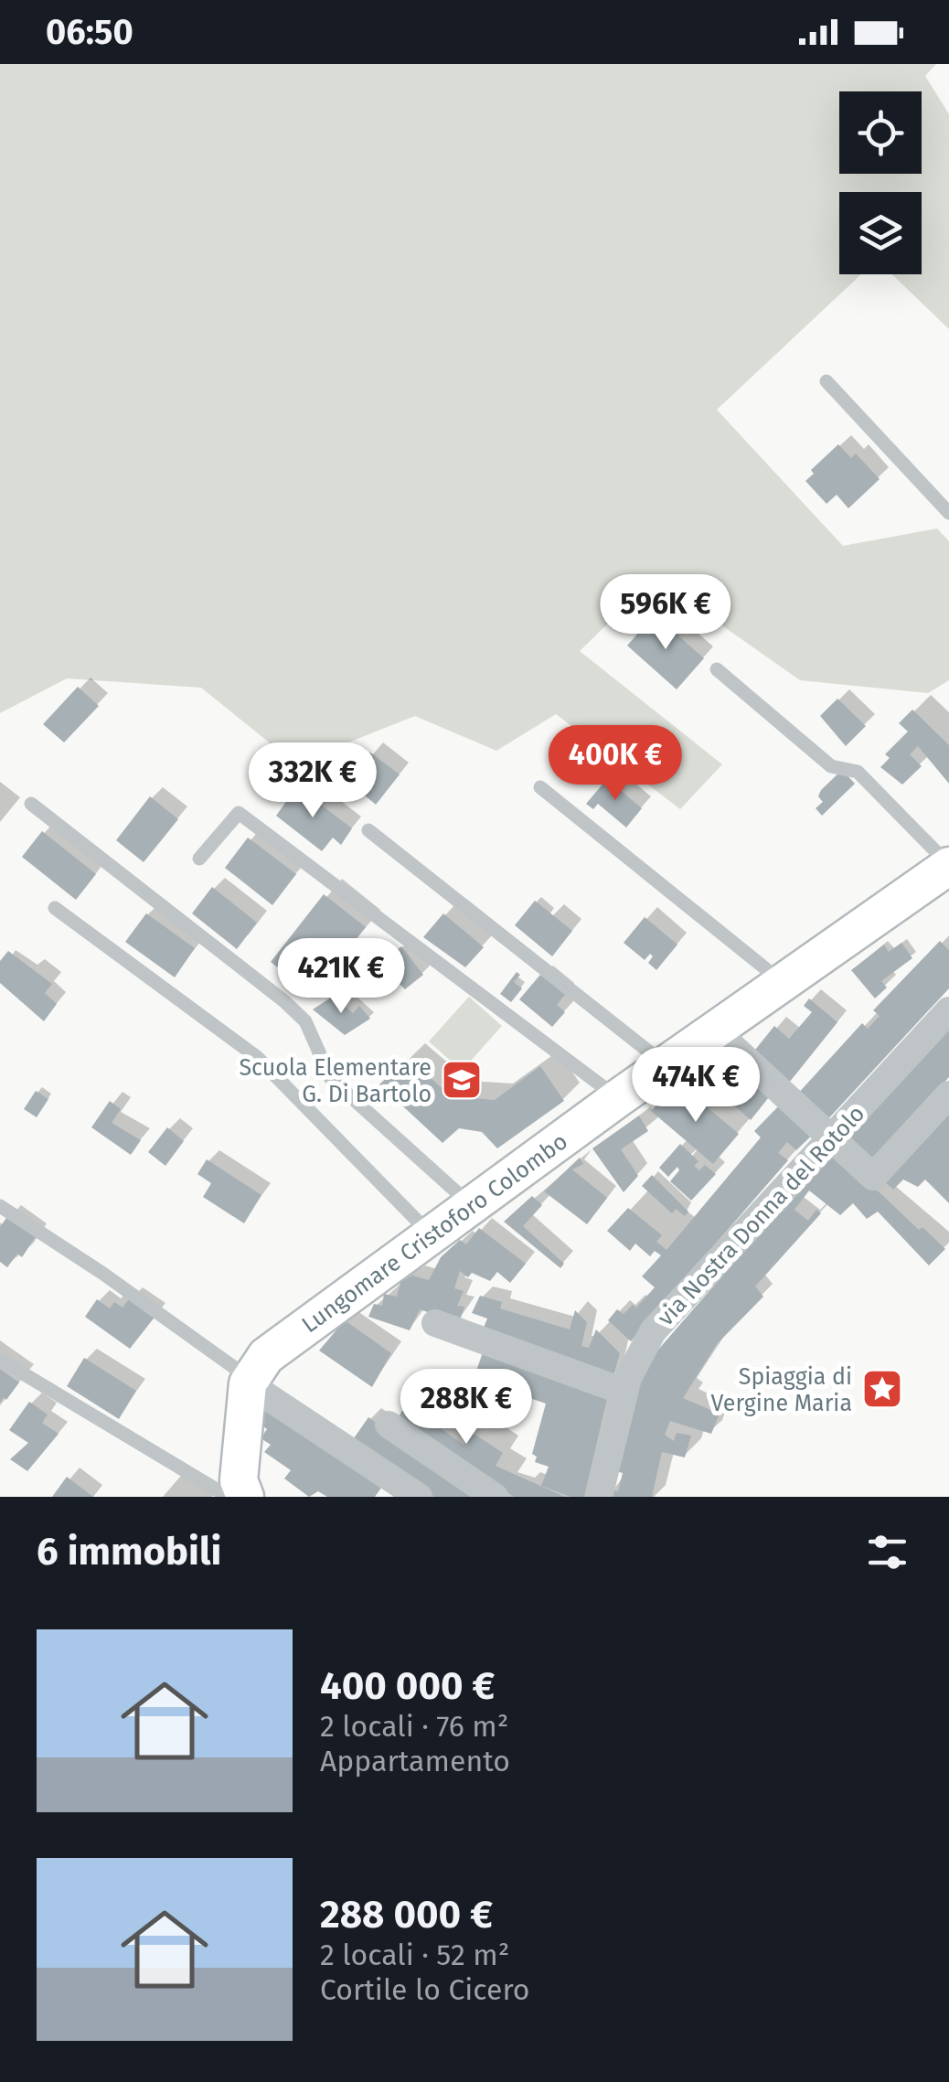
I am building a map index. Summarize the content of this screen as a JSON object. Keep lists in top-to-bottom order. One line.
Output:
{"streets":{"main road":["Lungomare Cristoforo Colombo"],"street":["via Nostra Donna del Rotolo"]},"places":{"school or university":["Scuola Elementare G. Di Bartolo"],"place":["Spiaggia di Vergine Maria"]},"page":{"status":"06:50","price":["596K €","400K €","332K €","421K €","474K €","288K €"],"heading":"6 immobili","list":[{"name":"400 000 €","note":"2 locali · 76 m² · Appartamento"},{"name":"288 000 €","note":"2 locali · 52 m² · Cortile lo Cicero"}]}}
